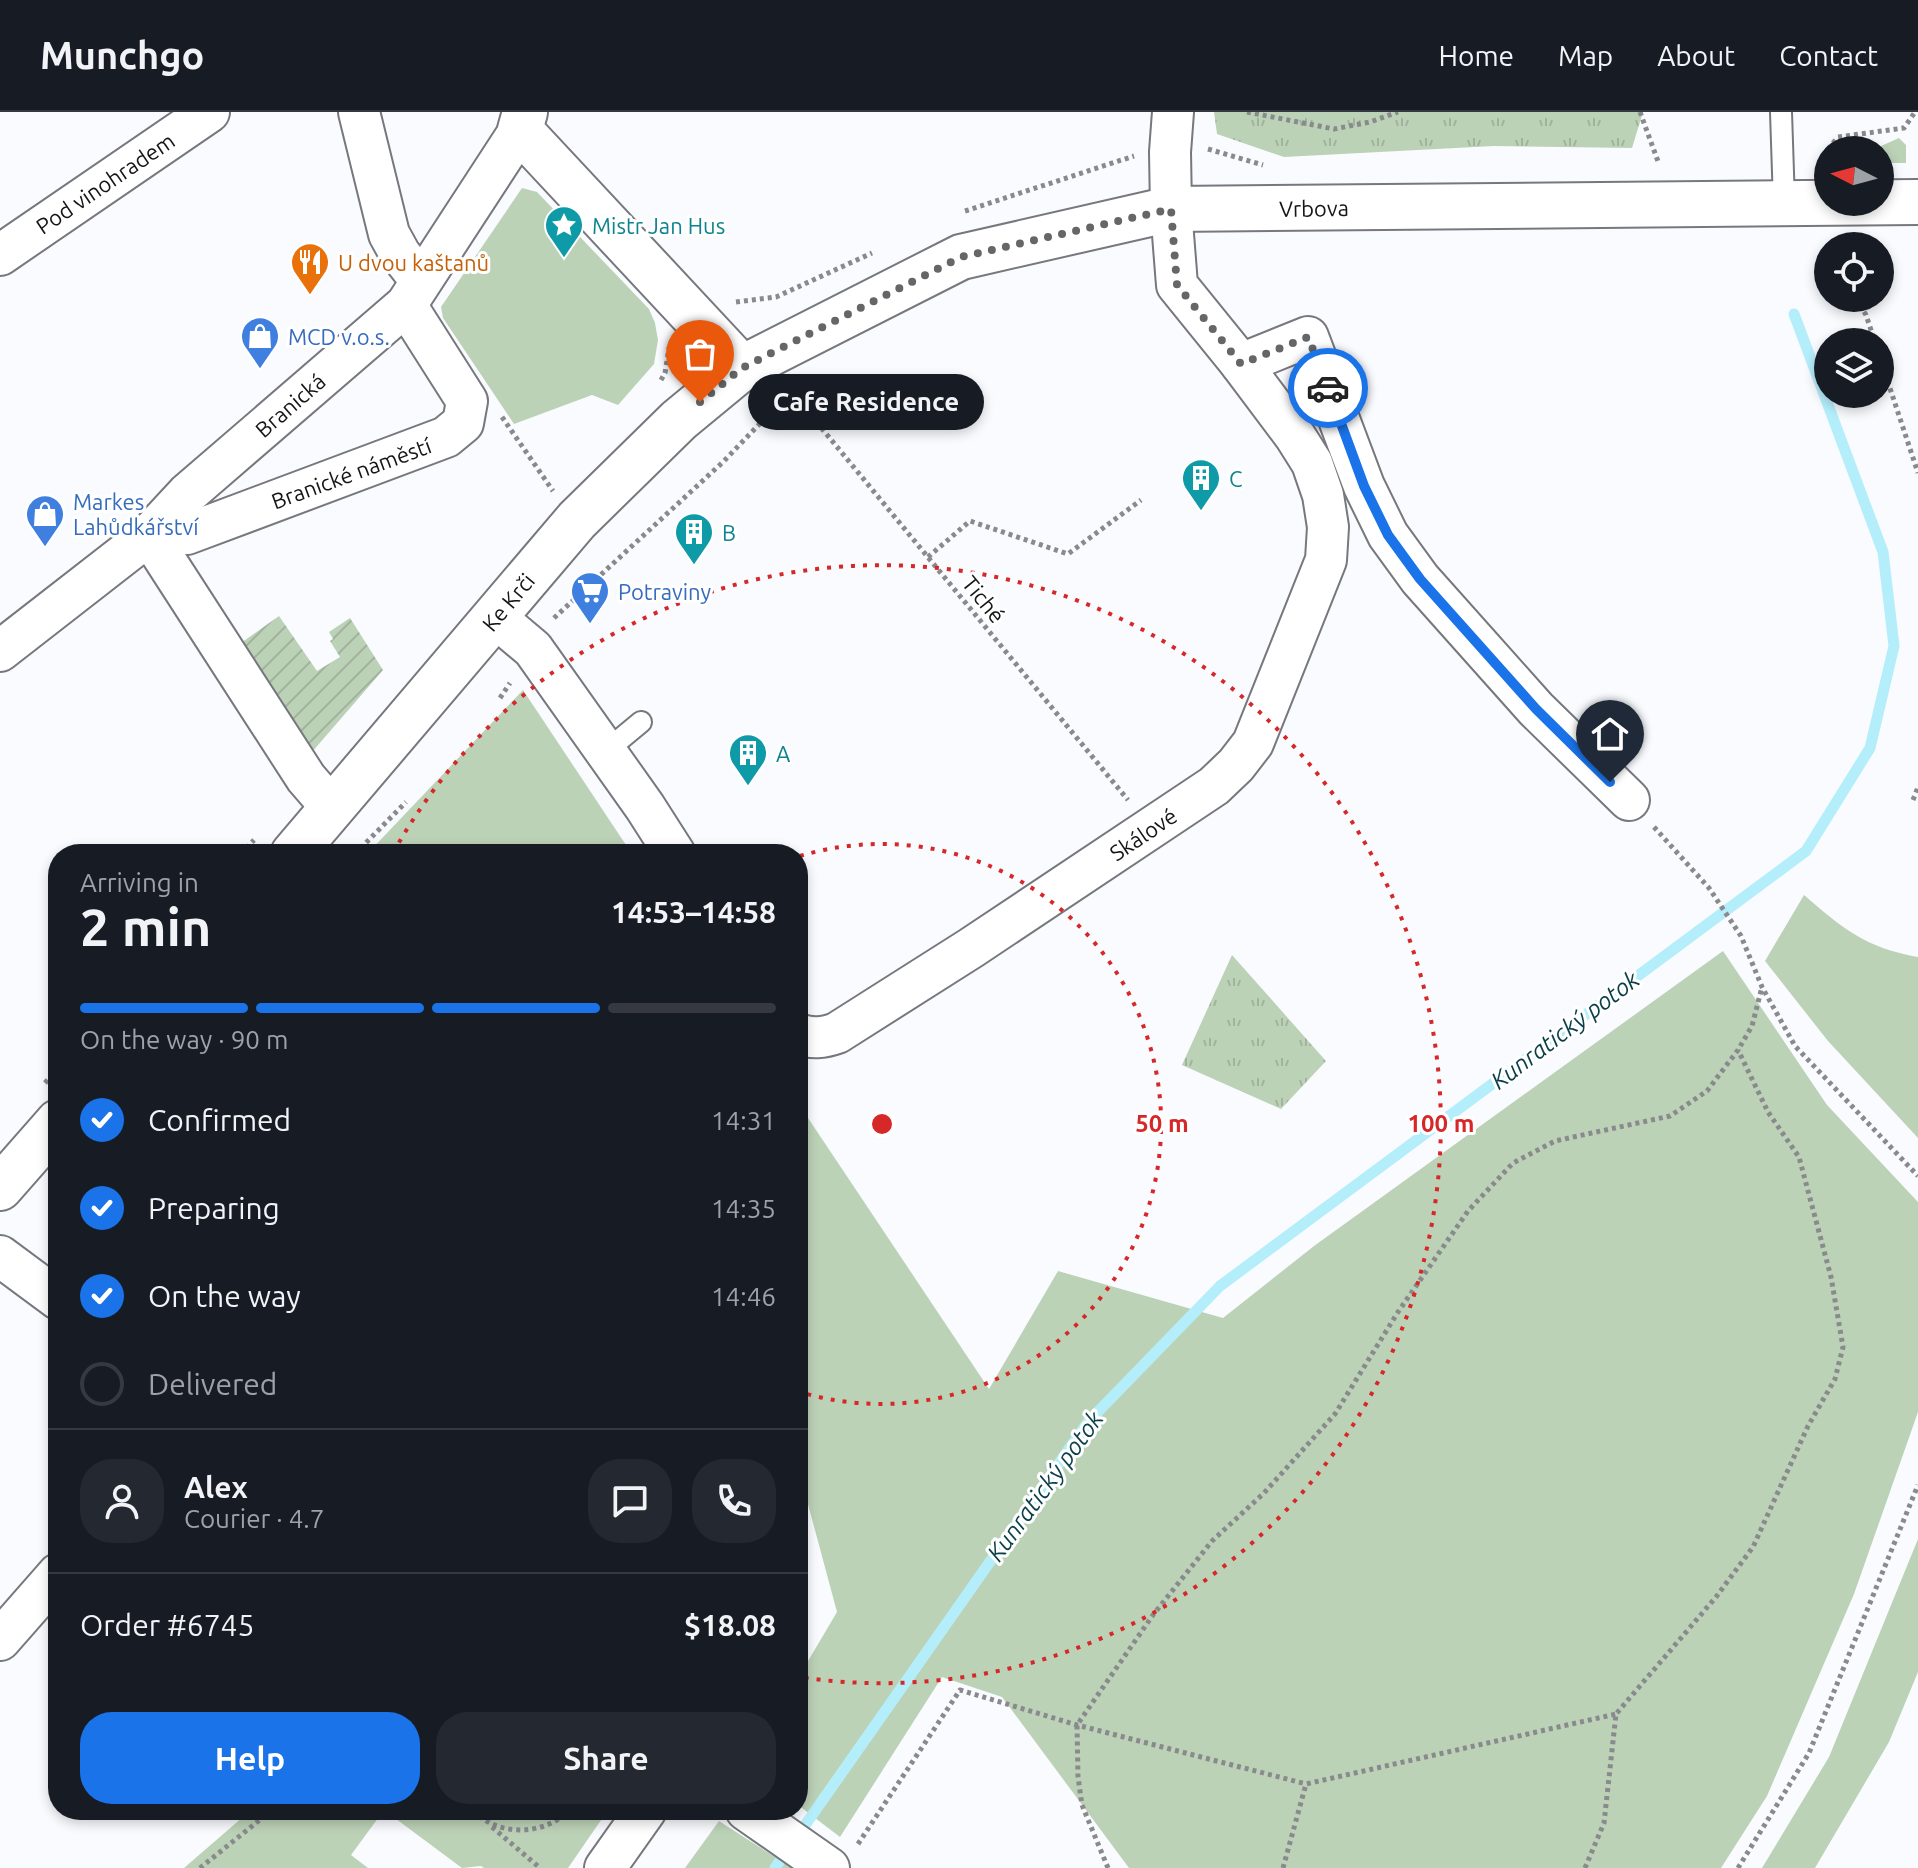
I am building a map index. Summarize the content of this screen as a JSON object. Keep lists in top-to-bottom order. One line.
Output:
{"streets":{"main road":["Vrbova","Ke Krči"],"street":["Pod vinohradem","Branická","Branické náměstí","Skálové"],"path":["Tiché"]},"crossings":[["Vrbova","Ke Krči"],["Vrbova","Skálové"],["Branická","Branické náměstí"],["Tiché","Skálové"]],"water":["Kunratický potok"],"places":{"place":["Mistr Jan Hus"],"restaurant":["U dvou kaštanů"],"shop":["MCD v.o.s.","Markes Lahůdkářství"],"other":["Cafe Residence"],"building":["C","B","A"],"supermarket":["Potraviny"]},"north":"left","page":{"header":"Munchgo","nav":["Home","Map","About","Contact"],"bubble":"Cafe Residence","heading":["2 min","Arriving in","14:53–14:58"],"panel":["Alex","Courier · 4.7","Order #6745","$18.08"],"bar":"On the way · 90 m","list":[["Confirmed","14:31"],["Preparing","14:35"],["On the way","14:46"],"Delivered"],"buttons":["Help","Share"]},"rings":["50 m","100 m"]}
